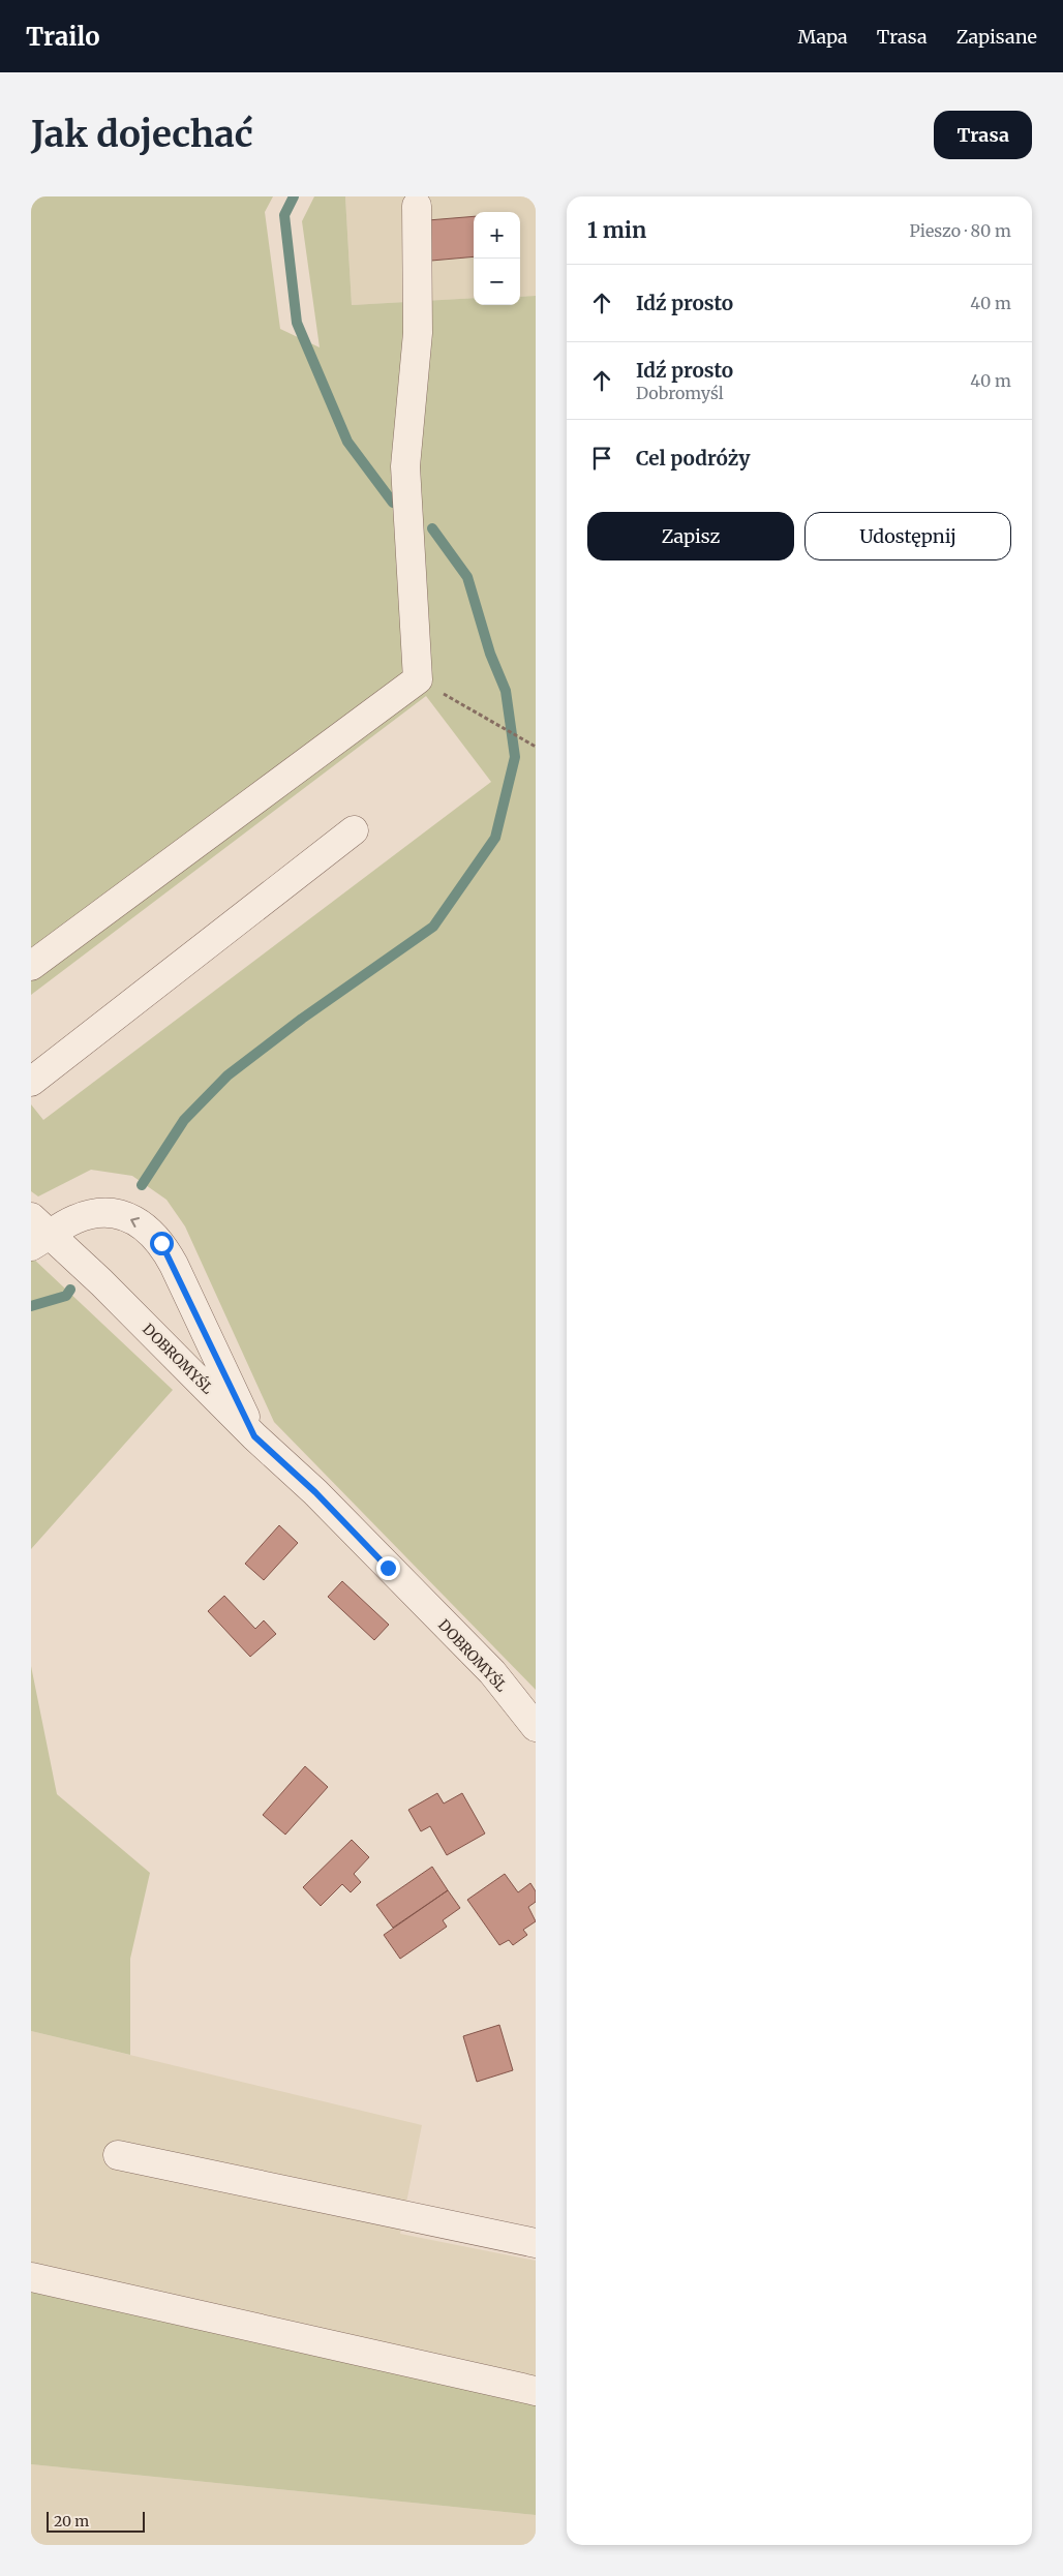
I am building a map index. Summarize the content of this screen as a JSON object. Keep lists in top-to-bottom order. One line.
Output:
{"streets":{"street":["DOBROMYŚL"]},"scale_bar":"20 m","page":{"header":"Trailo","nav":["Mapa","Trasa","Zapisane"],"buttons":["Trasa",["Zapisz","Udostępnij"]],"title":"Jak dojechać","heading":["1 min","Pieszo · 80 m"],"map_buttons":["+","−"],"list":[["Idź prosto","40 m"],["Idź prosto","Dobromyśl","40 m"],"Cel podróży"],"scale":"20 m"}}
